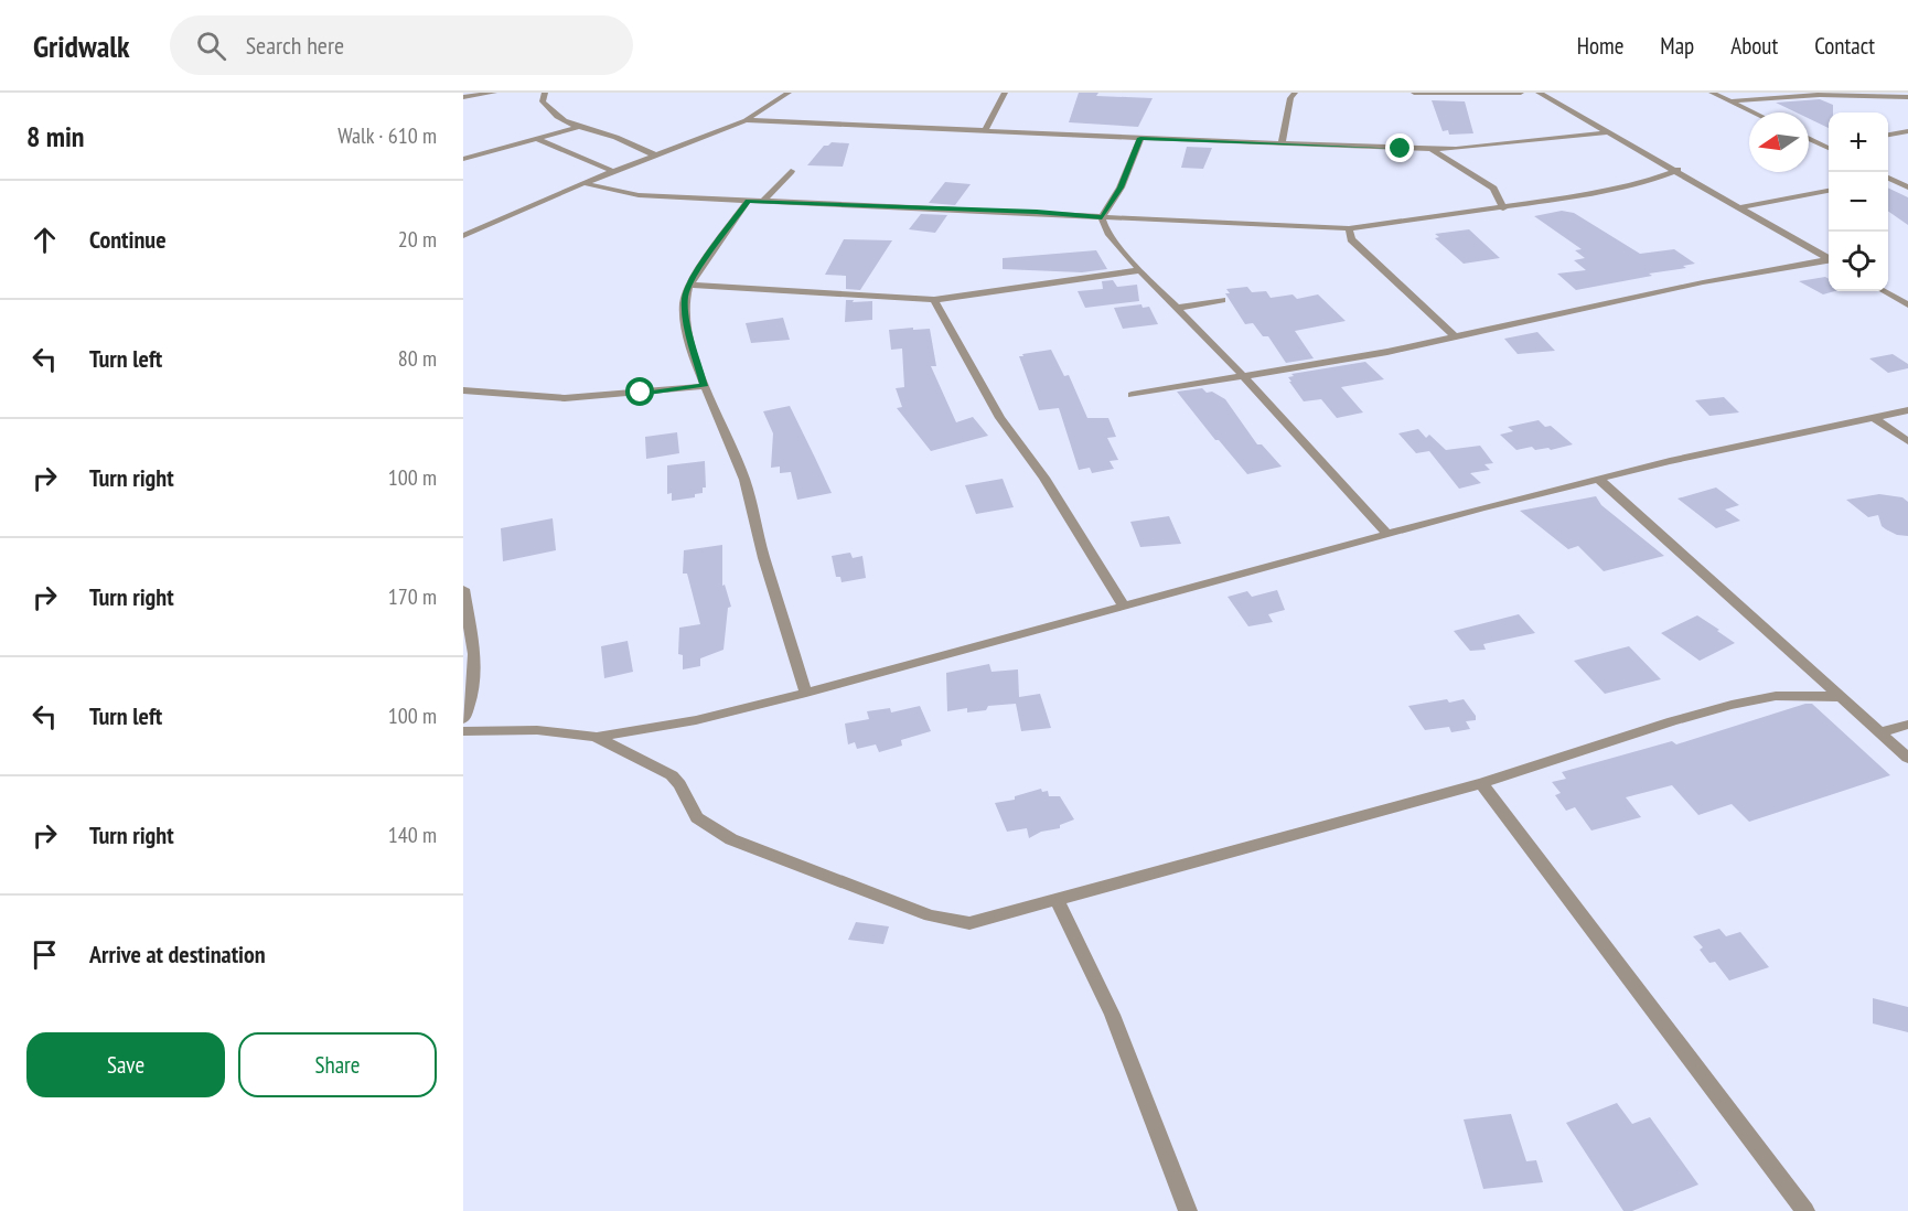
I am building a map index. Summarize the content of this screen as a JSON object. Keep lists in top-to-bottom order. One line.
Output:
{"north":"left","page":{"header":"Gridwalk","search":"Search here","nav":["Home","Map","About","Contact"],"heading":["8 min","Walk · 610 m"],"map_buttons":["+","−"],"list":[["Continue","20 m"],["Turn left","80 m"],["Turn right","100 m"],["Turn right","170 m"],["Turn left","100 m"],["Turn right","140 m"],"Arrive at destination"],"buttons":["Save","Share"]}}
